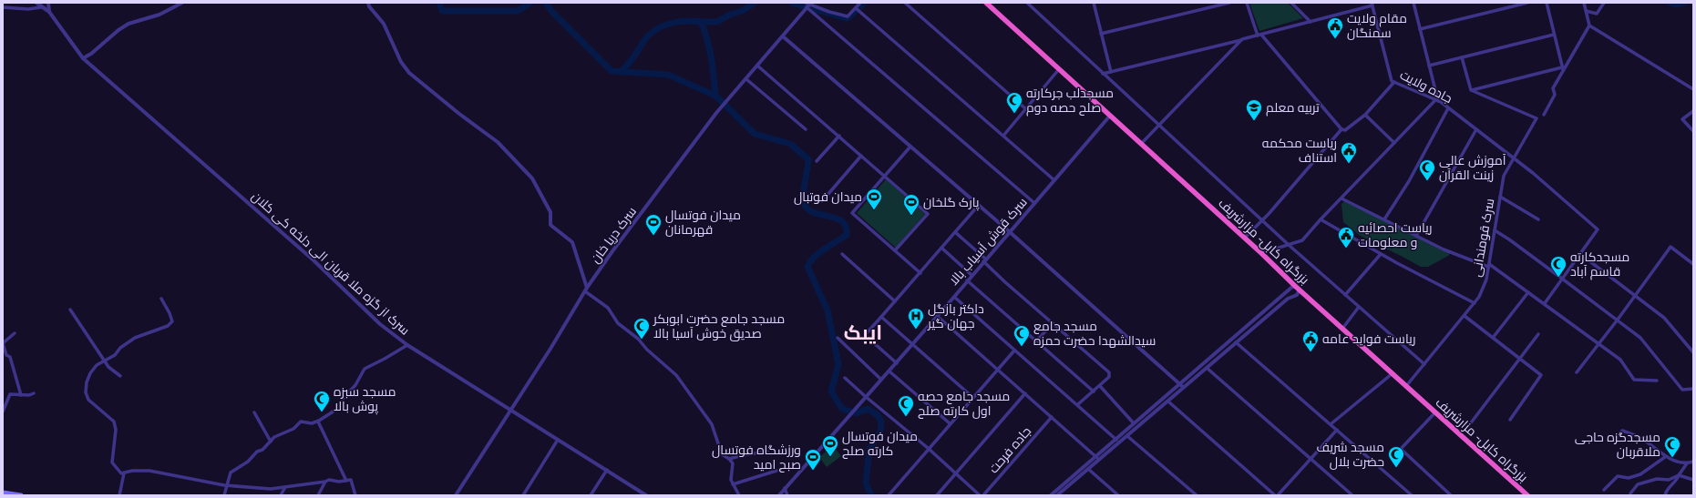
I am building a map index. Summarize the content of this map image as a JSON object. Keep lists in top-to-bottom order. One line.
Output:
{"streets":{"highway":["بزرگراه کابل - مزارشریف"],"street":["جاده ولایت","سرک دریا خان","سرک قومندانی","سرک قوش آسیاب بالا","سرک از گزه ملا قربان الی دلخه کی کلان","جاده فرحت"]},"crossings":[["جاده ولایت","سرک قومندانی"],["سرک دریا خان","سرک از گزه ملا قربان الی دلخه کی کلان"],["سرک قومندانی","بزرگراه کابل - مزارشریف"],["سرک قوش آسیاب بالا","بزرگراه کابل - مزارشریف"]],"districts":["ایبک"],"places":{"public building":["مقام ولایت سمنگان","ریاست محکمه استناف","ریاست احصائیه و معلومات","ریاست فواید عامه"],"mosque":["مسجدلب جرکارته صلح حصه دوم","آموزش عالی زینت القرآن","مسجدکارته قاسم آباد","مسجد جامع حضرت ابوبکر صدیق خوش آسیا بالا","مسجد جامع سیدالشهدا حضرت حمزه","مسجد سبزه پوش بالا","مسجد جامع حصه اول کارته صلح","مسجدگزه حاجی ملاقربان","مسجد شریف حضرت بلال"],"school or university":["تربیه معلم"],"sports":["میدان فوتبال","پارک گلخان","میدان فوتسال قهرمانان","میدان فوتسال کارته صلح","ورزشگاه فوتسال صبح امید"],"hospital":["داکتر بازگل جهان گیر"]}}
